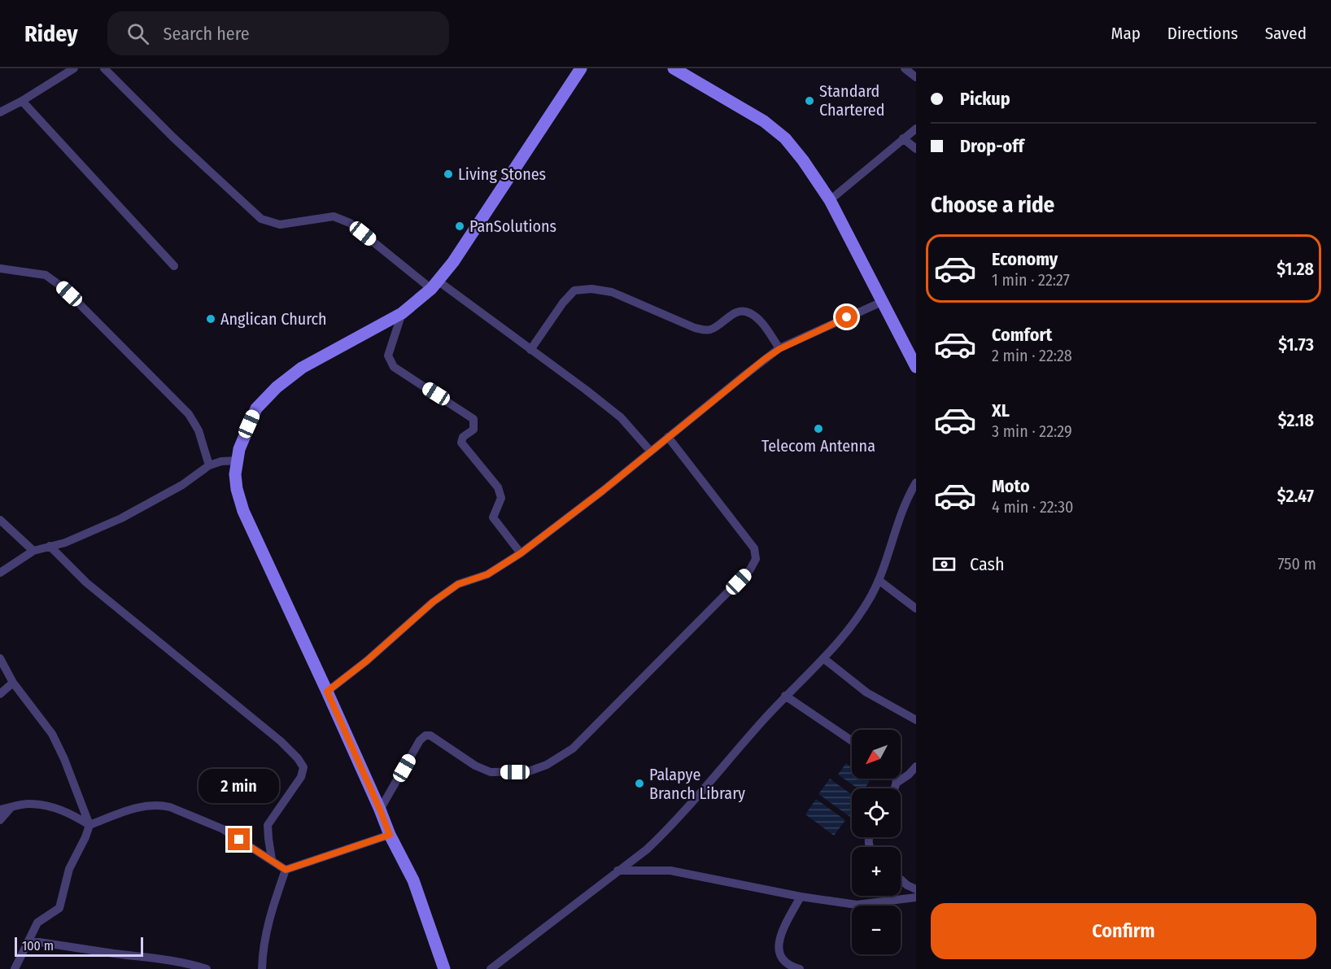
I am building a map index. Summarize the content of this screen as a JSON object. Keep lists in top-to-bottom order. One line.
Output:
{"places":["Standard Chartered","Living Stones","PanSolutions","Anglican Church","Telecom Antenna","Palapye Branch Library"],"scale_bar":"100 m","north":"bottom left","page":{"header":"Ridey","search":"Search here","nav":["Map","Directions","Saved"],"banner":["Pickup","Drop-off"],"heading":"Choose a ride","list":[{"name":"Economy","note":"1 min · 22:27","value":"$1.28"},{"name":"Comfort","note":"2 min · 22:28","value":"$1.73"},{"name":"XL","note":"3 min · 22:29","value":"$2.18"},{"name":"Moto","note":"4 min · 22:30","value":"$2.47"}],"pay":["Cash","750 m"],"map_buttons":["+","−"],"bubble":"2 min","buttons":"Confirm","scale":"100 m"}}
